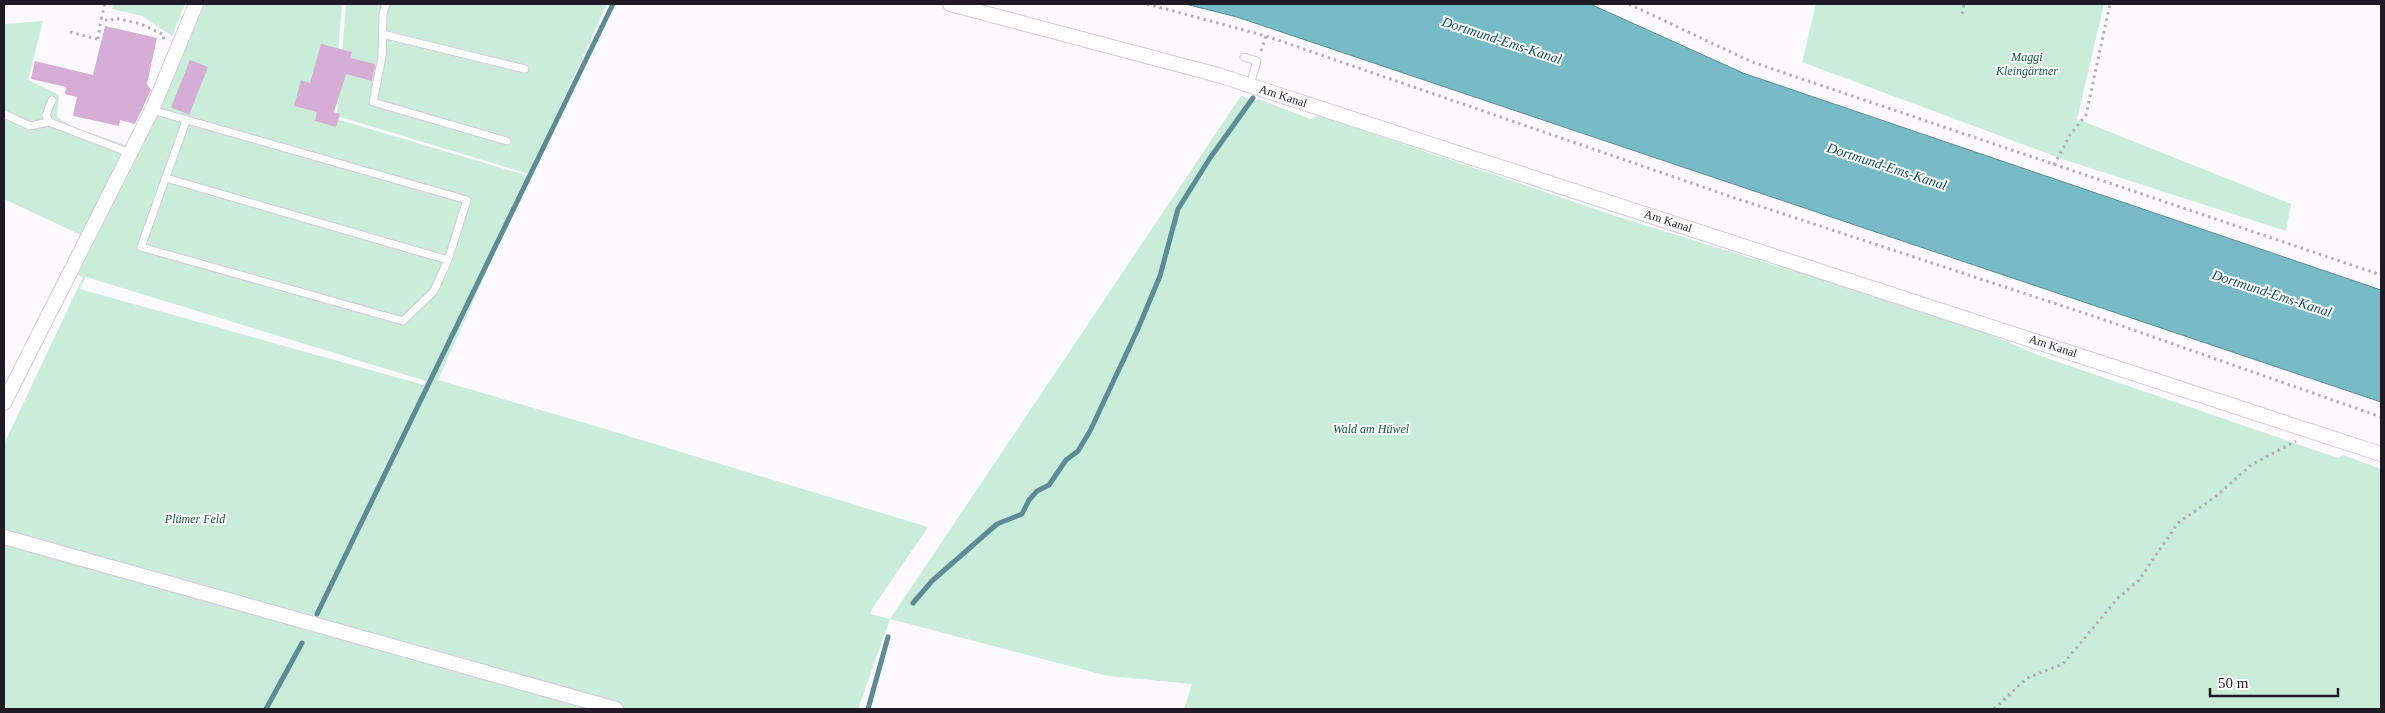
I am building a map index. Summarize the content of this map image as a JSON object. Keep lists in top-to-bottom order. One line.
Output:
{"streets":{"street":["Am Kanal"]},"water":["Dortmund-Ems-Kanal"],"parks":["Maggi Kleingärtner","Wald am Hüwel","Plümer Feld"],"scale_bar":"50 m"}
